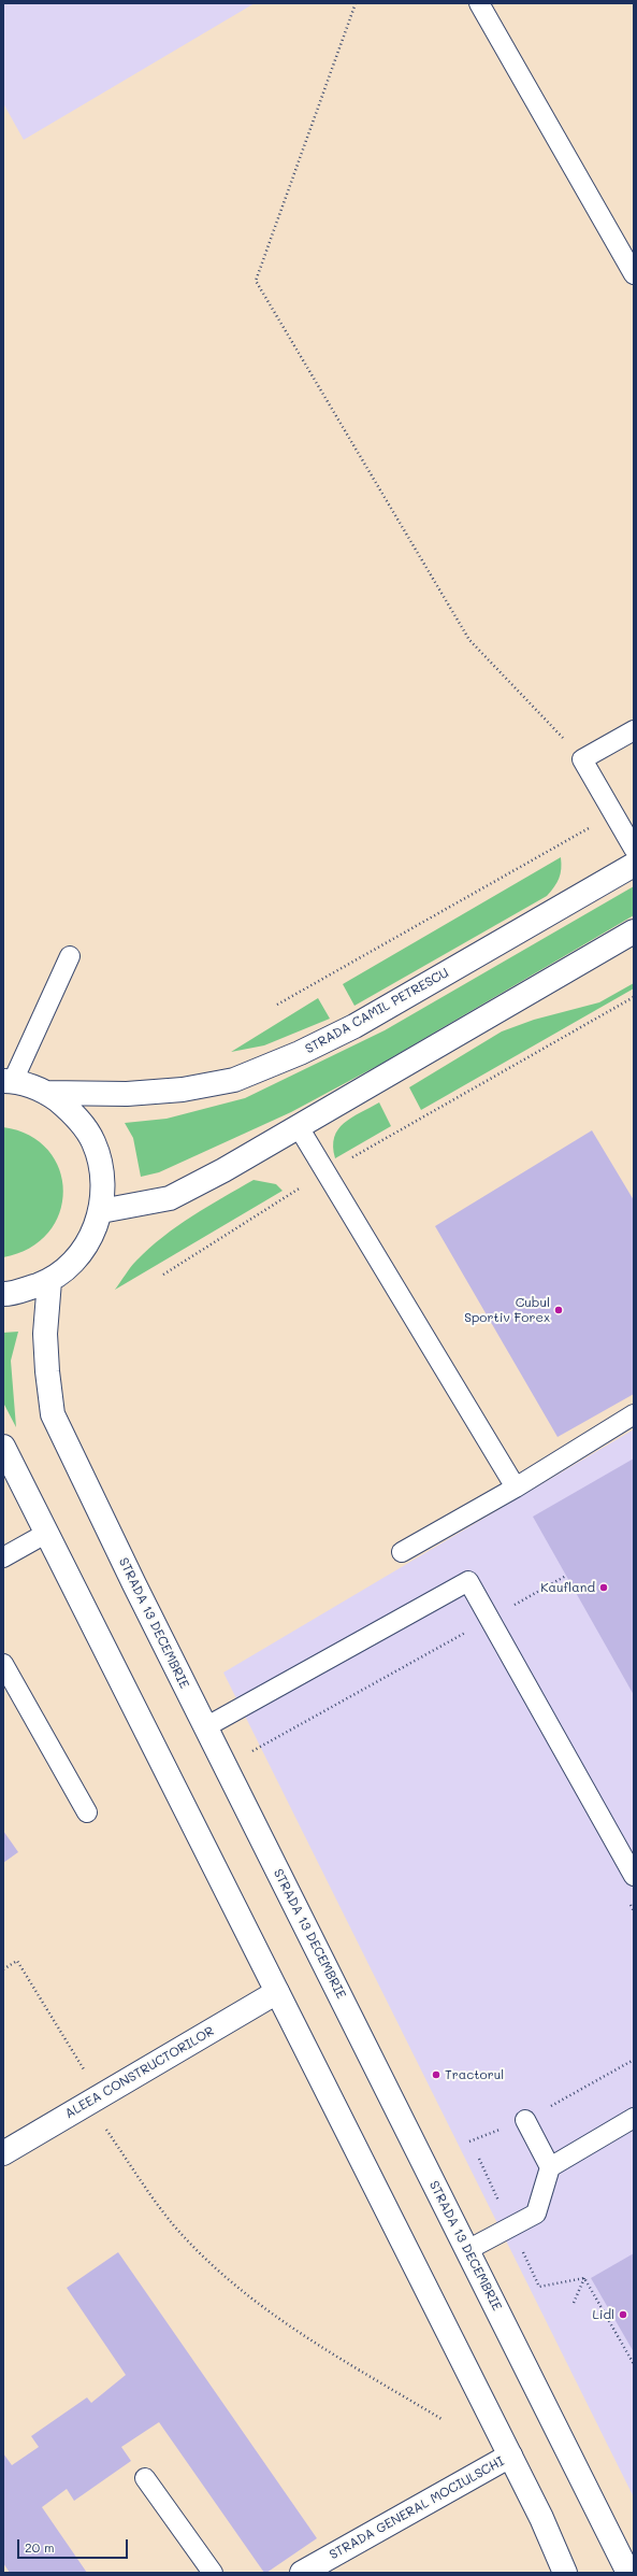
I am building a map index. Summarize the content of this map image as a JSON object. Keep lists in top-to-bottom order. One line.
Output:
{"streets":{"main road":["STRADA CAMIL PETRESCU","STRADA 13 DECEMBRIE","ALEEA CONSTRUCTORILOR","STRADA GENERAL MOCIULSCHI"]},"places":["Cubul Sportiv Forex","Kaufland","Tractorul","Lidl"],"scale_bar":"20 m"}
